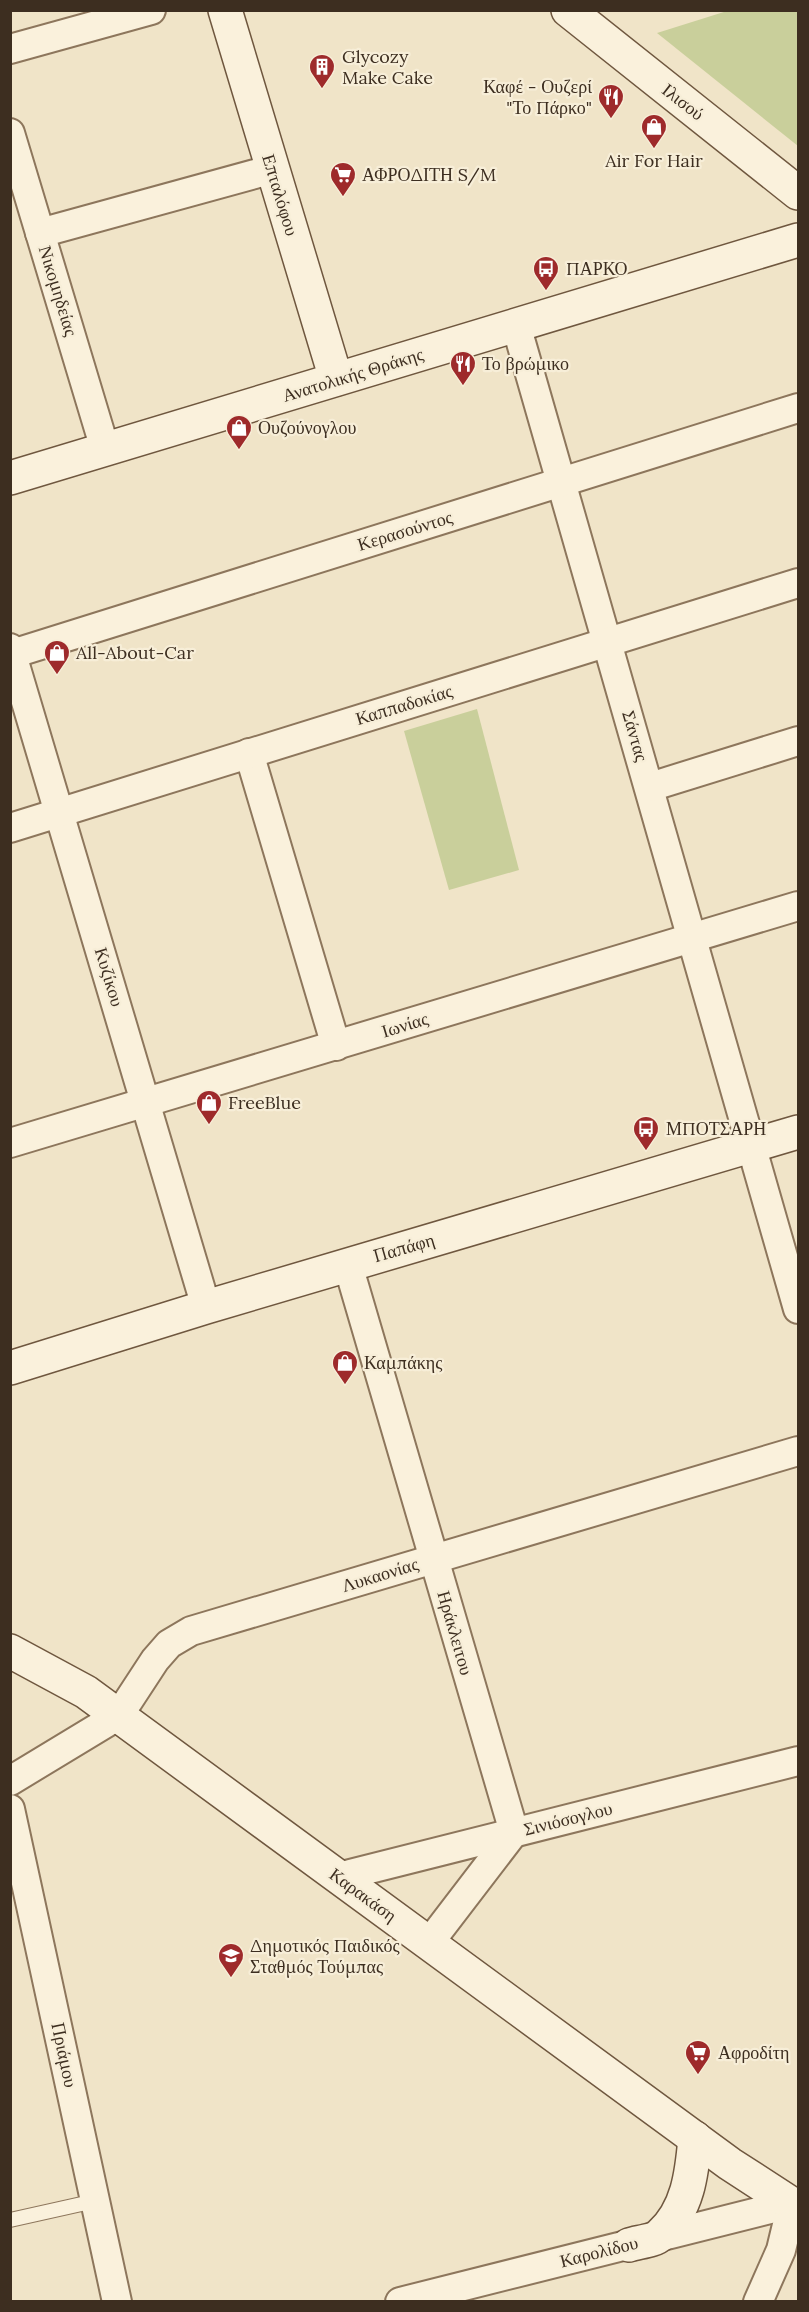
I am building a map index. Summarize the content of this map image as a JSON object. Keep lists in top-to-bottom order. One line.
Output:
{"streets":{"street":["Ιλισού","Επταλόφου","Νικομηδείας","Ανατολικής Θράκης","Κερασούντος","Καππαδοκίας","Σάντας","Κυζίκου","Ιωνίας","Παπάφη","Λυκαονίας","Ηράκλειτου","Σινιόσογλου","Καρακάση","Πριάμου","Καρολίδου"]},"crossings":[["Επταλόφου","Ανατολικής Θράκης"],["Νικομηδείας","Ανατολικής Θράκης"],["Ανατολικής Θράκης","Σάντας"],["Κερασούντος","Σάντας"],["Κερασούντος","Κυζίκου"],["Καππαδοκίας","Σάντας"],["Καππαδοκίας","Κυζίκου"],["Σάντας","Ιωνίας"],["Σάντας","Παπάφη"],["Κυζίκου","Ιωνίας"],["Κυζίκου","Παπάφη"],["Παπάφη","Ηράκλειτου"],["Λυκαονίας","Ηράκλειτου"],["Λυκαονίας","Καρακάση"],["Ηράκλειτου","Σινιόσογλου"],["Σινιόσογλου","Καρακάση"],["Καρακάση","Καρολίδου"]],"places":{"building":["Glycozy Make Cake"],"restaurant":["Καφέ - Ουζερί \"Το Πάρκο\"","Το βρώμικο"],"shop":["Air For Hair","Ουζούνογλου","All-About-Car","FreeBlue","Καμπάκης"],"supermarket":["ΑΦΡΟΔΙΤΗ S/M","Αφροδίτη"],"bus stop":["ΠΑΡΚΟ","ΜΠΟΤΣΑΡΗ"],"school or university":["Δημοτικός Παιδικός Σταθμός Τούμπας"]}}
